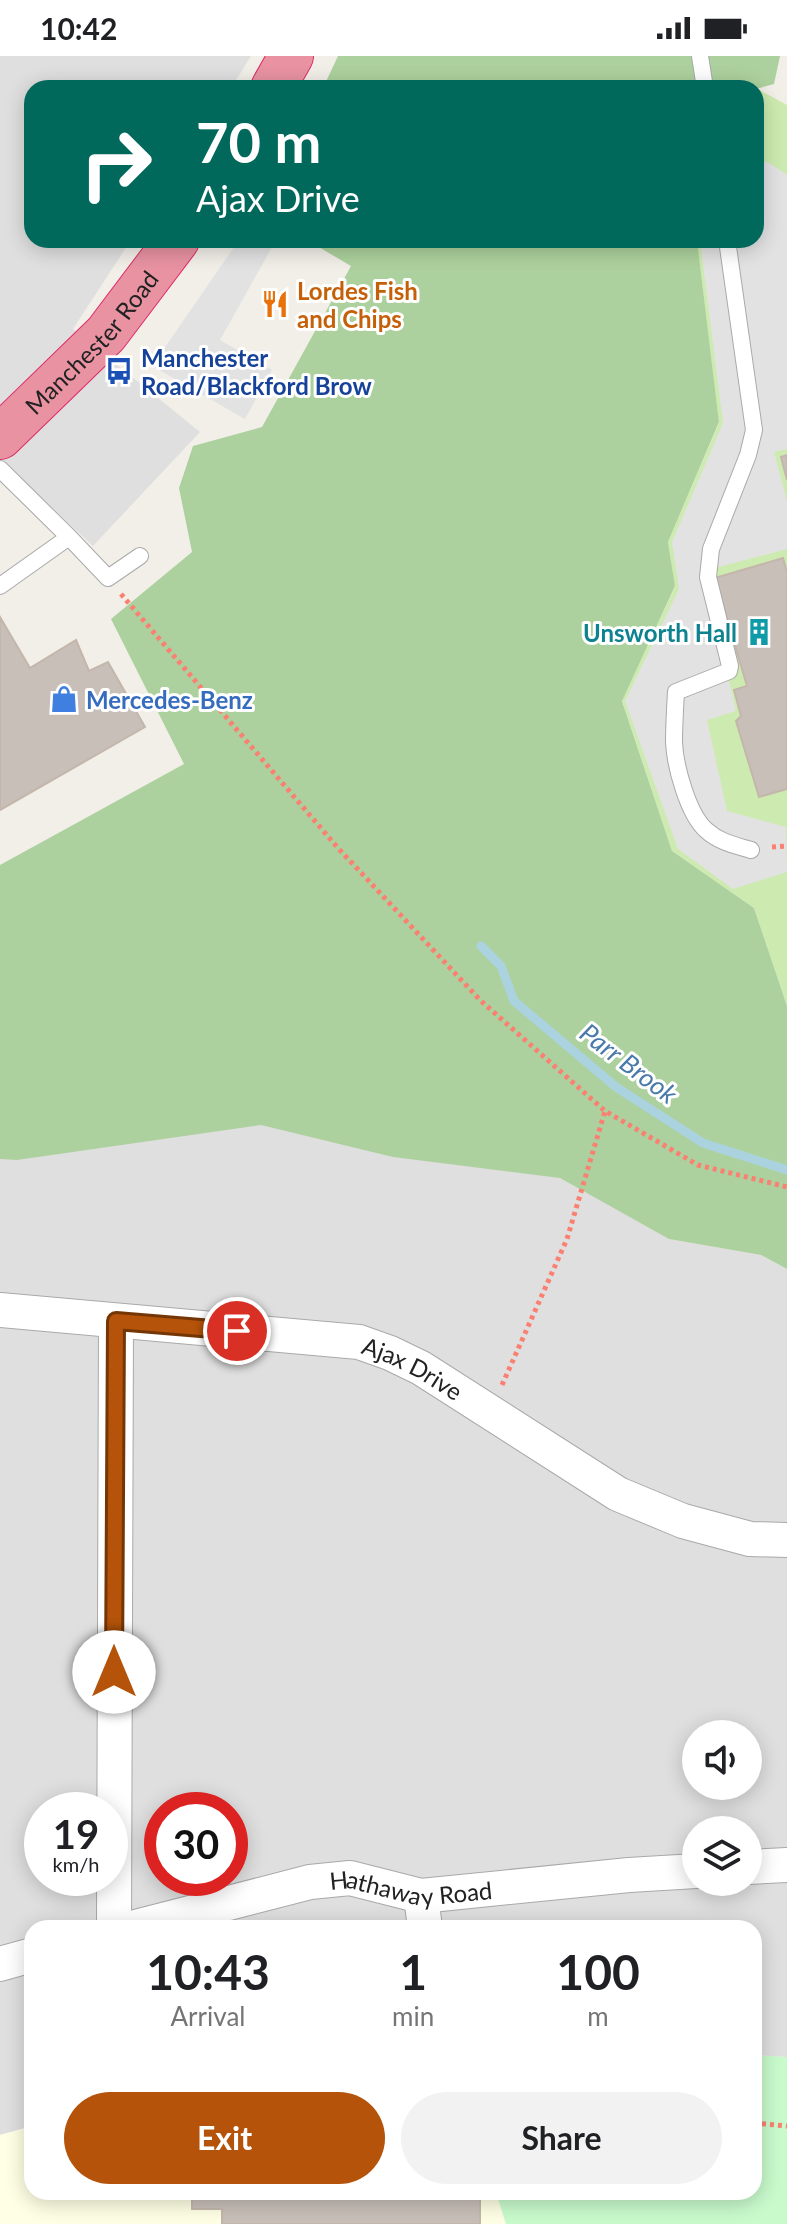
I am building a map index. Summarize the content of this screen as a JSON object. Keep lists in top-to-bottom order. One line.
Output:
{"streets":{"highway":["Manchester Road"],"street":["Ajax Drive","Hathaway Road"]},"water":["Parr Brook"],"places":{"restaurant":["Lordes Fish and Chips"],"bus stop":["Manchester Road/Blackford Brow"],"building":["Unsworth Hall"],"shop":["Mercedes-Benz"]},"page":{"status":"10:42","turn":["70 m","Ajax Drive"],"speed":"19 km/h","limit":"30","eta":["10:43","Arrival","1","min","100","m"],"buttons":["Exit","Share"]}}
